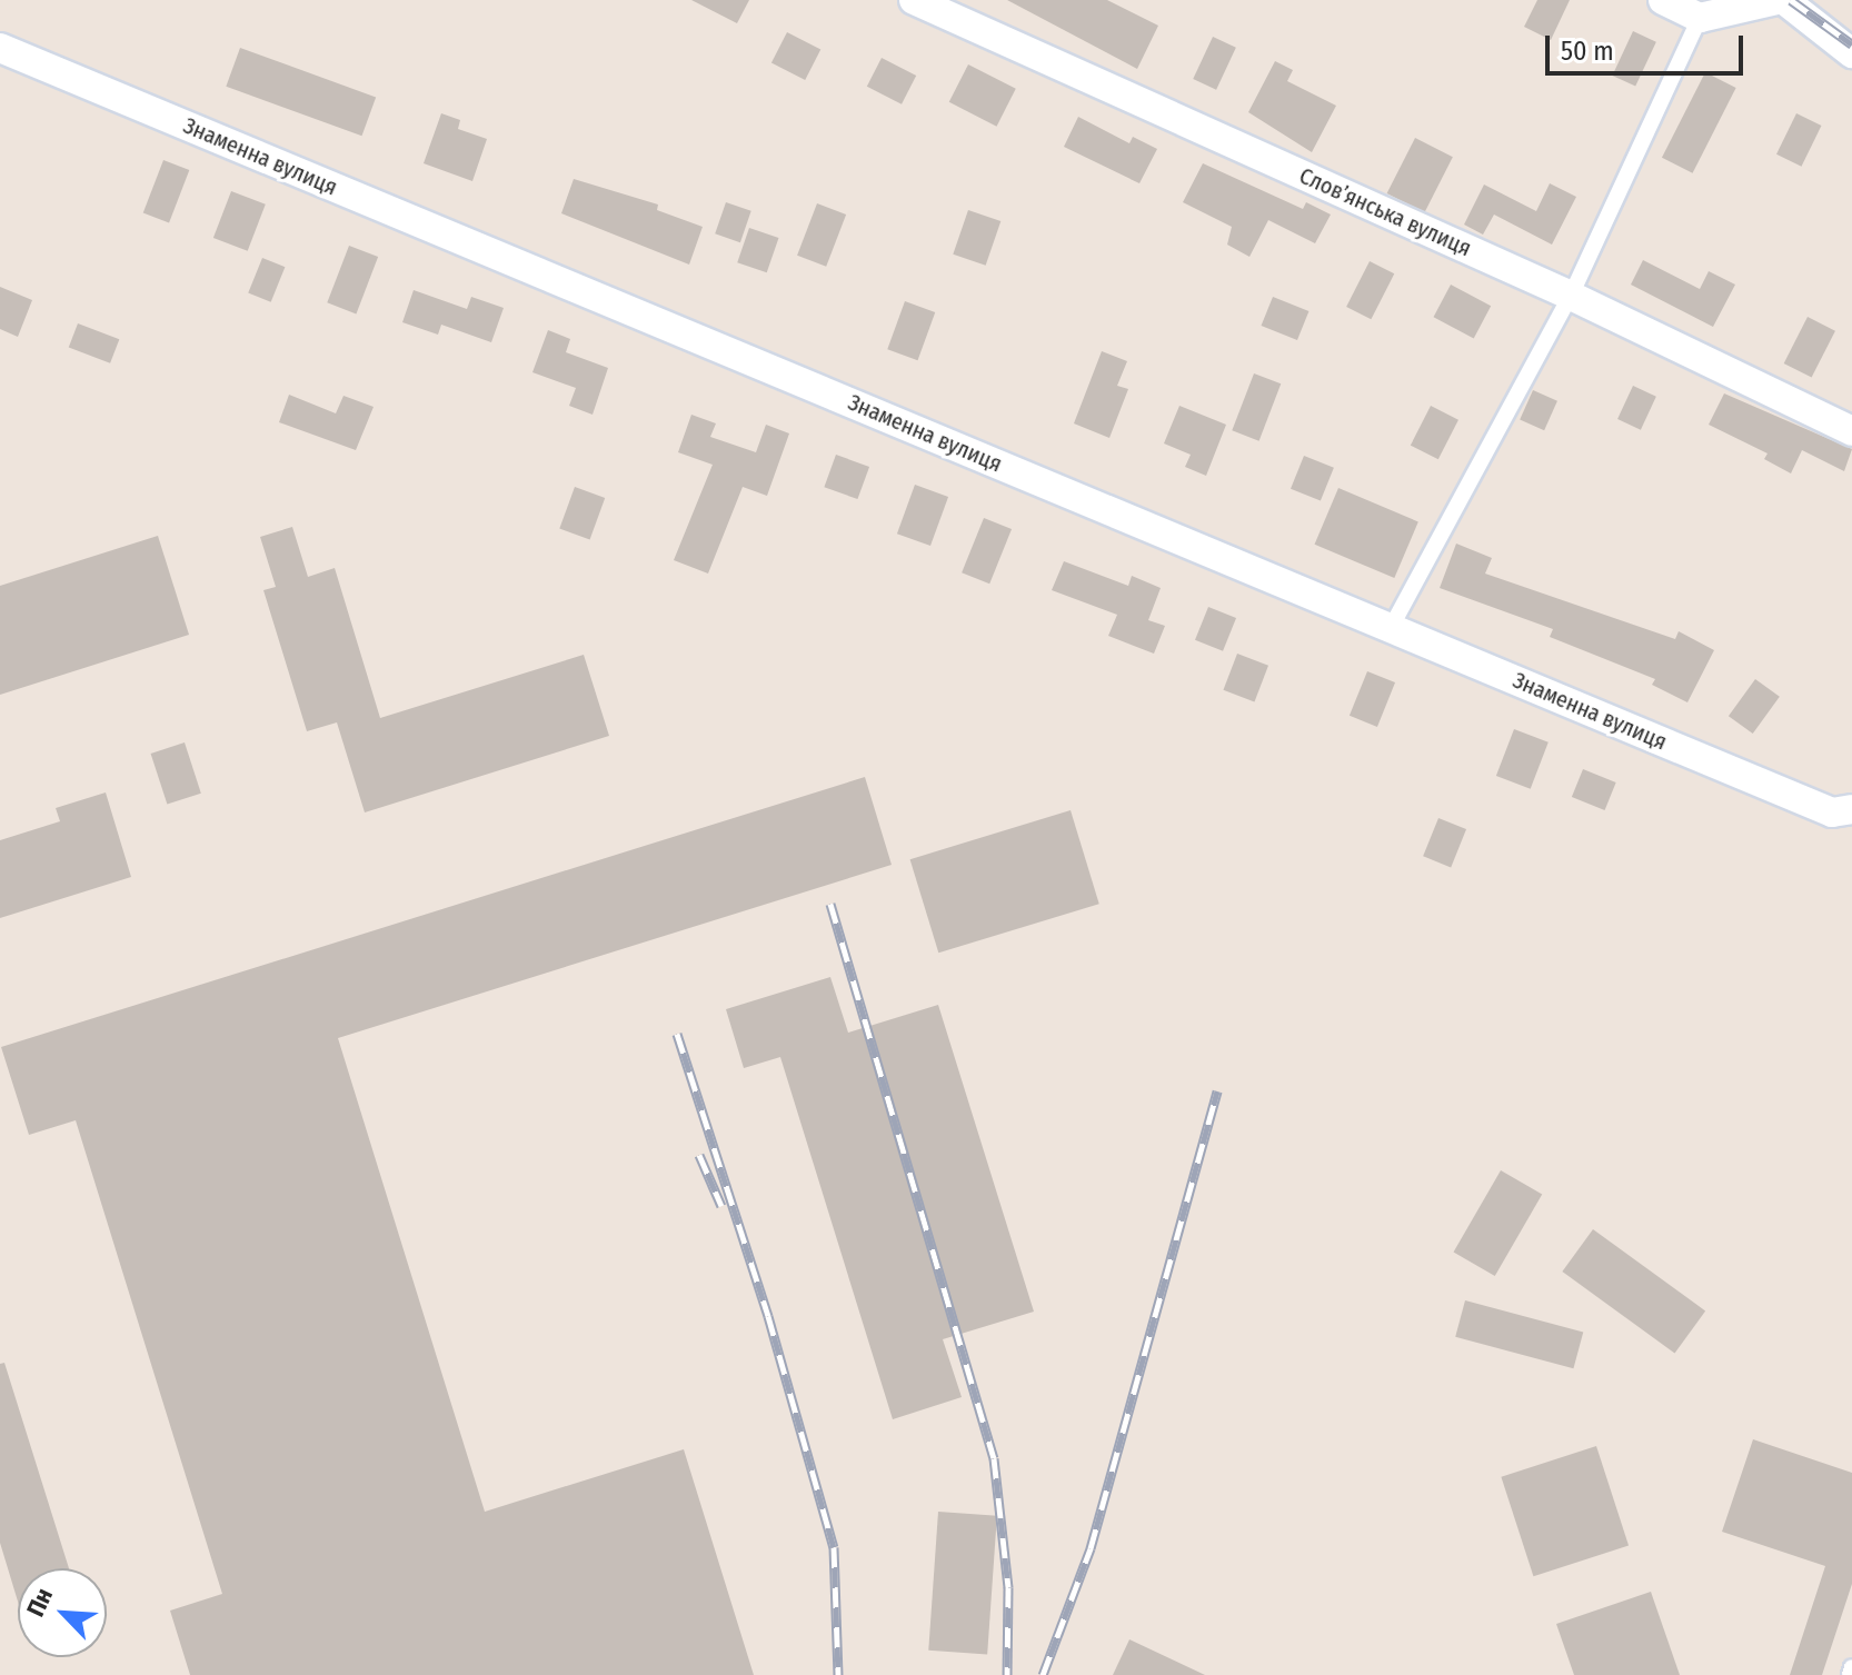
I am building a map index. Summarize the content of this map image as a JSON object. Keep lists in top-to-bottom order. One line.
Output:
{"streets":{"street":["Знаменна вулиця","Слов’янська вулиця"]},"scale_bar":"50 m","north":"top left"}
